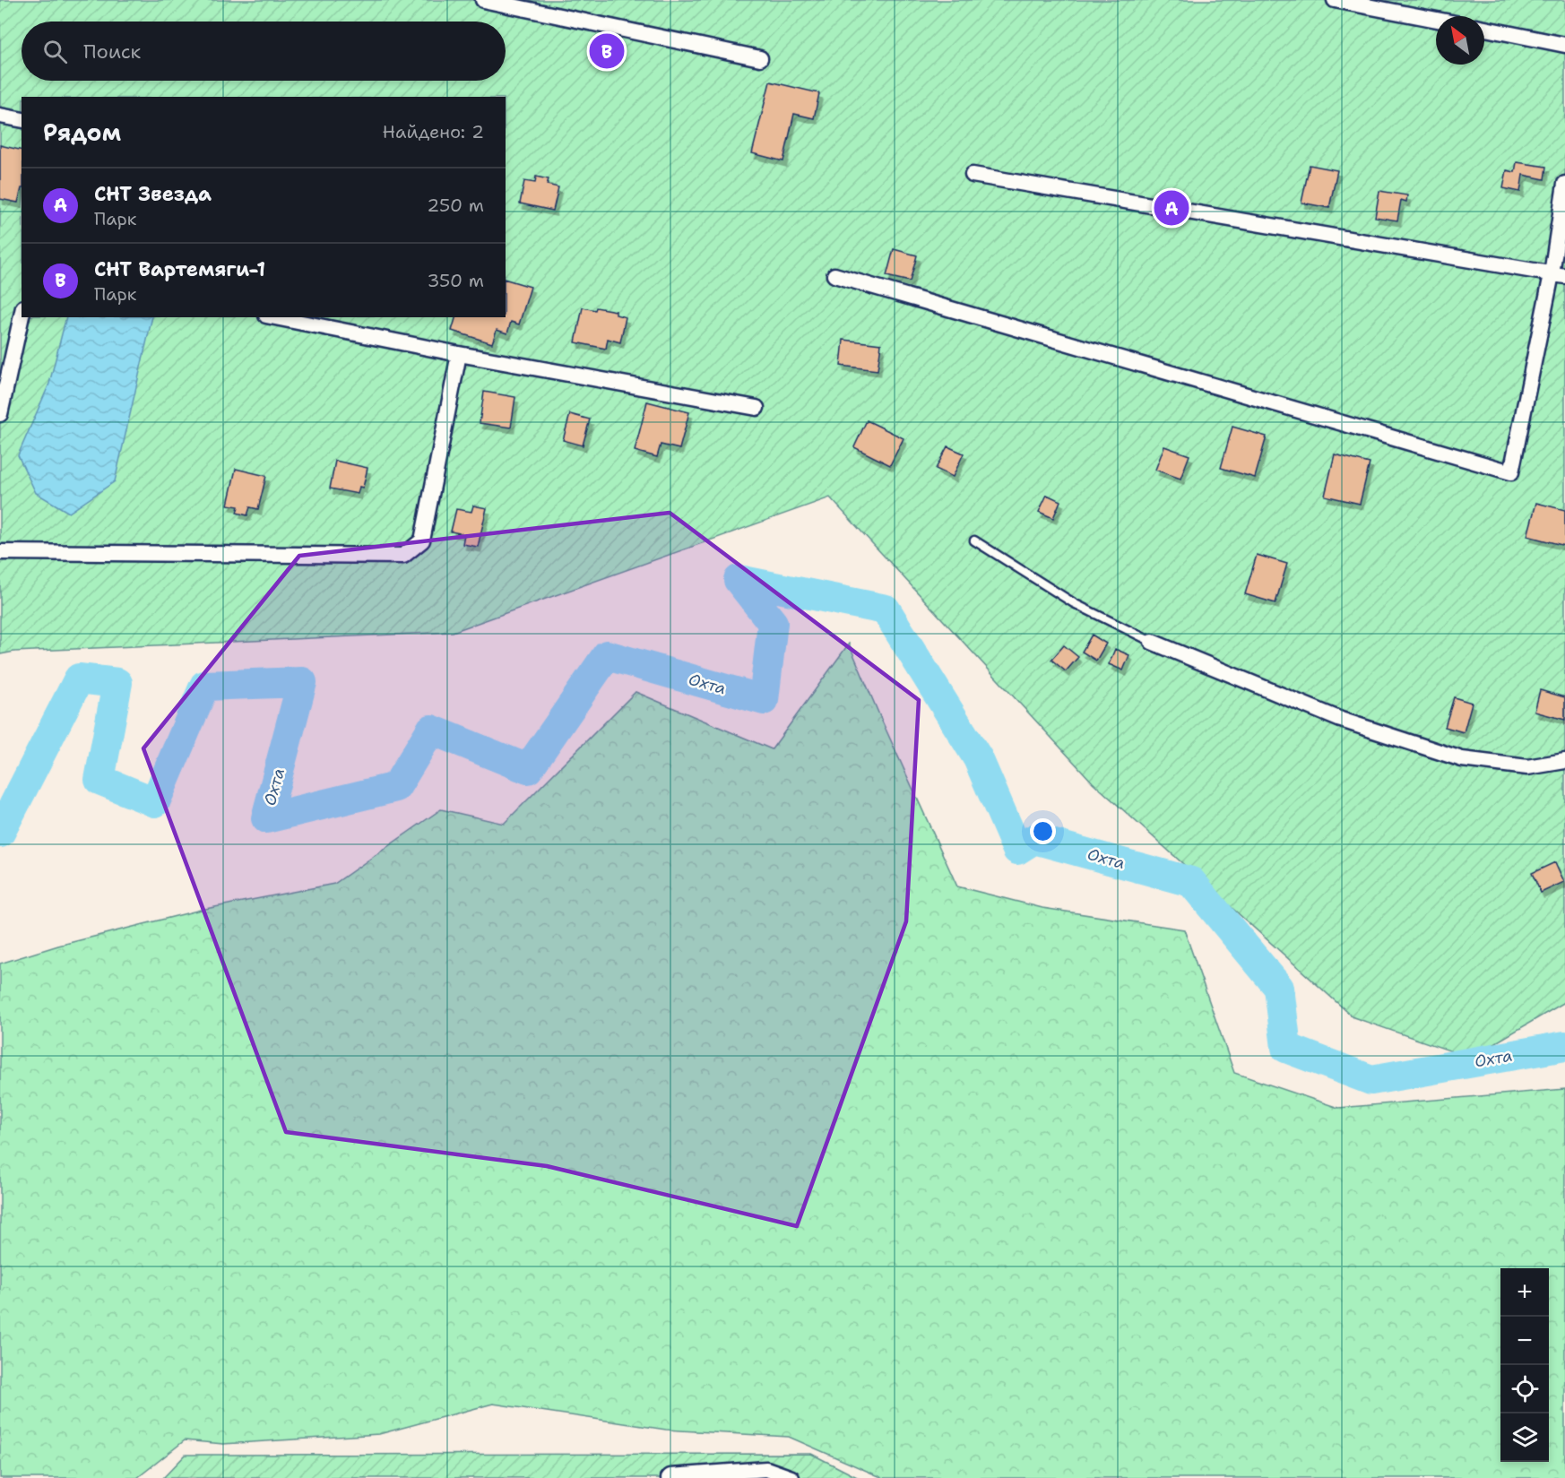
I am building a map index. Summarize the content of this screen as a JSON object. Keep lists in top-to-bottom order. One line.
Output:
{"water":["Охта"],"north":"top left","page":{"search":"Поиск","pins":["B","A"],"heading":["Рядом","Найдено: 2"],"list":[{"mark":"A","name":"СНТ Звезда","note":"Парк","value":"250 m"},{"mark":"B","name":"СНТ Вартемяги-1","note":"Парк","value":"350 m"}],"map_buttons":["+","−"]}}
